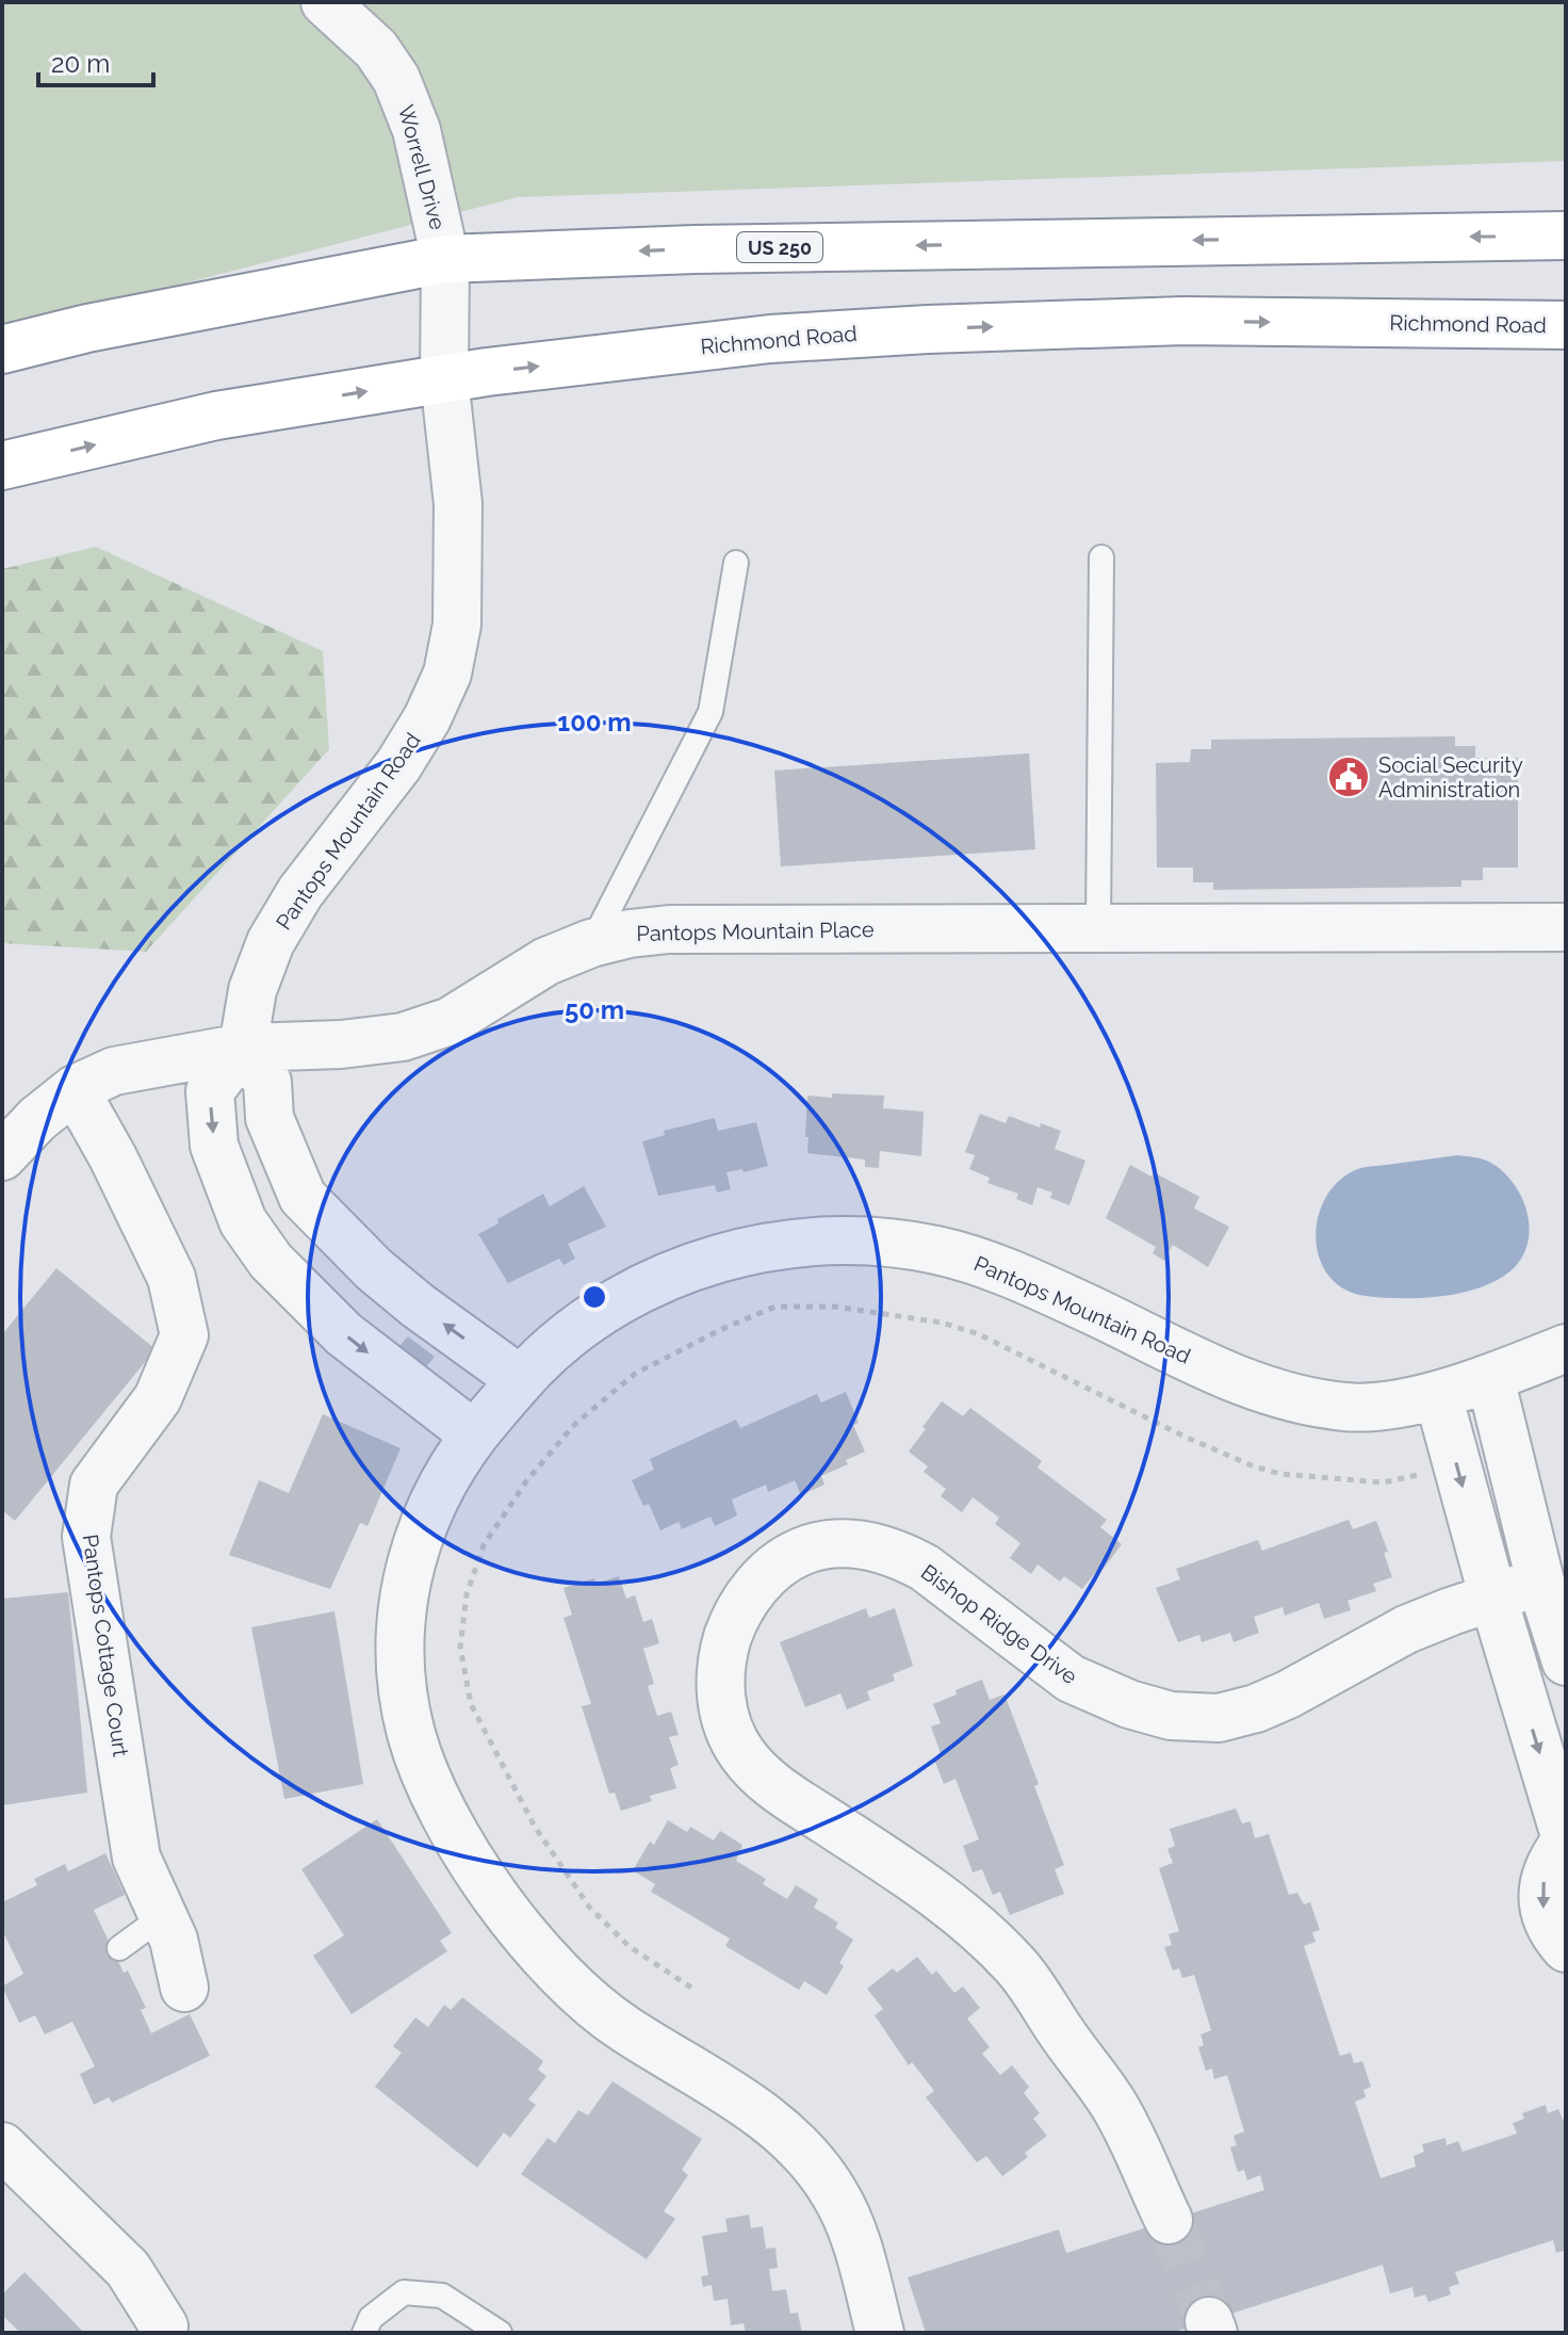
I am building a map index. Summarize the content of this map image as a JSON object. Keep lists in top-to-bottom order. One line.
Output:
{"streets":{"highway":["US 250","Richmond Road"],"street":["Worrell Drive","Pantops Mountain Road","Pantops Mountain Place","Bishop Ridge Drive","Pantops Cottage Court"]},"crossings":[["Worrell Drive","US 250"],["Worrell Drive","Pantops Mountain Road"],["US 250","Pantops Mountain Road"],["Richmond Road","Pantops Mountain Road"],["Pantops Mountain Road","Pantops Mountain Place"],["Pantops Mountain Place","Pantops Cottage Court"]],"places":{"public building":["Social Security Administration"]},"scale_bar":"20 m","rings":["100 m","50 m"]}
